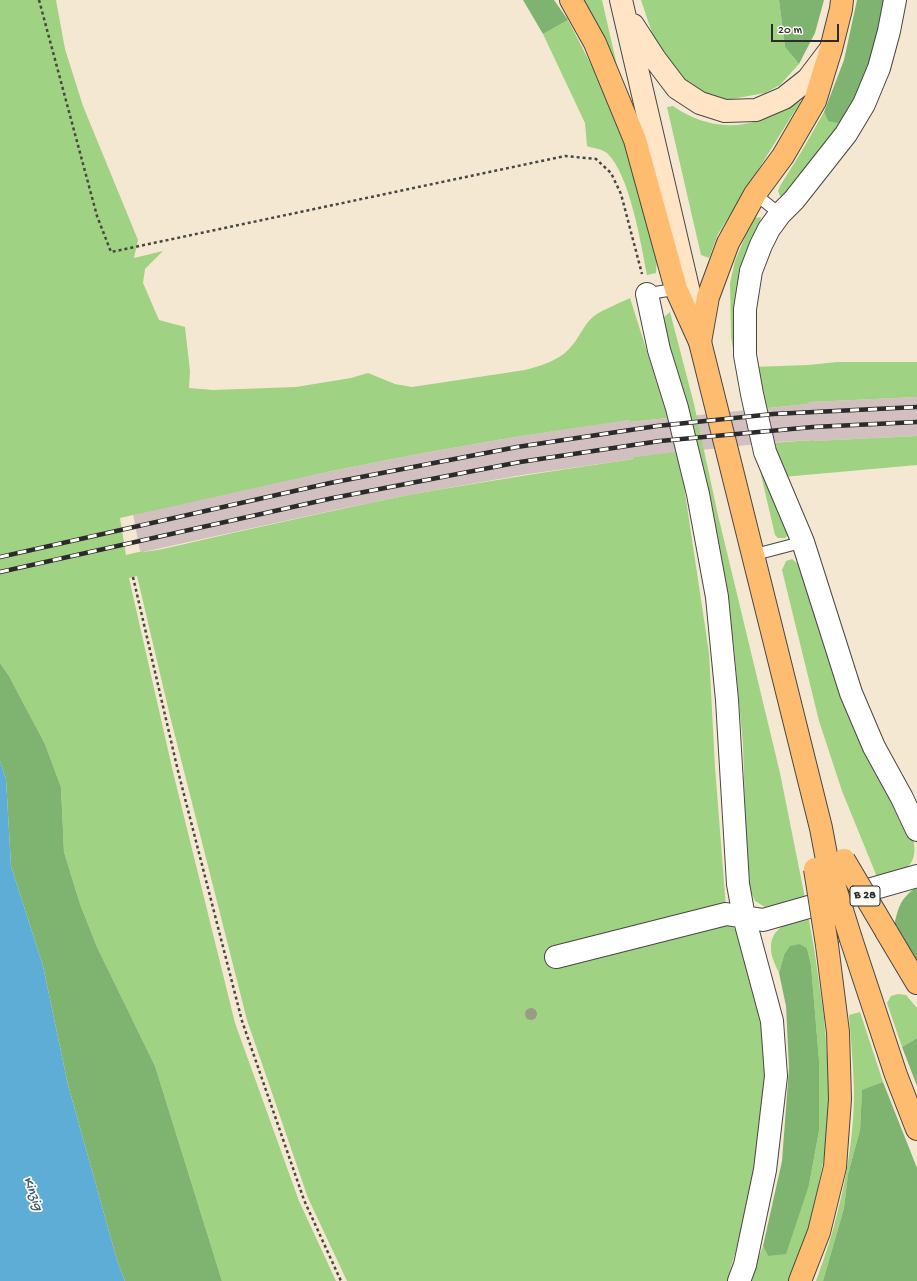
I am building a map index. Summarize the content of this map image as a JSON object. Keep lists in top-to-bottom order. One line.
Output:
{"streets":{"main road":["B 28"]},"water":["Kinzig"],"scale_bar":"20 m"}
